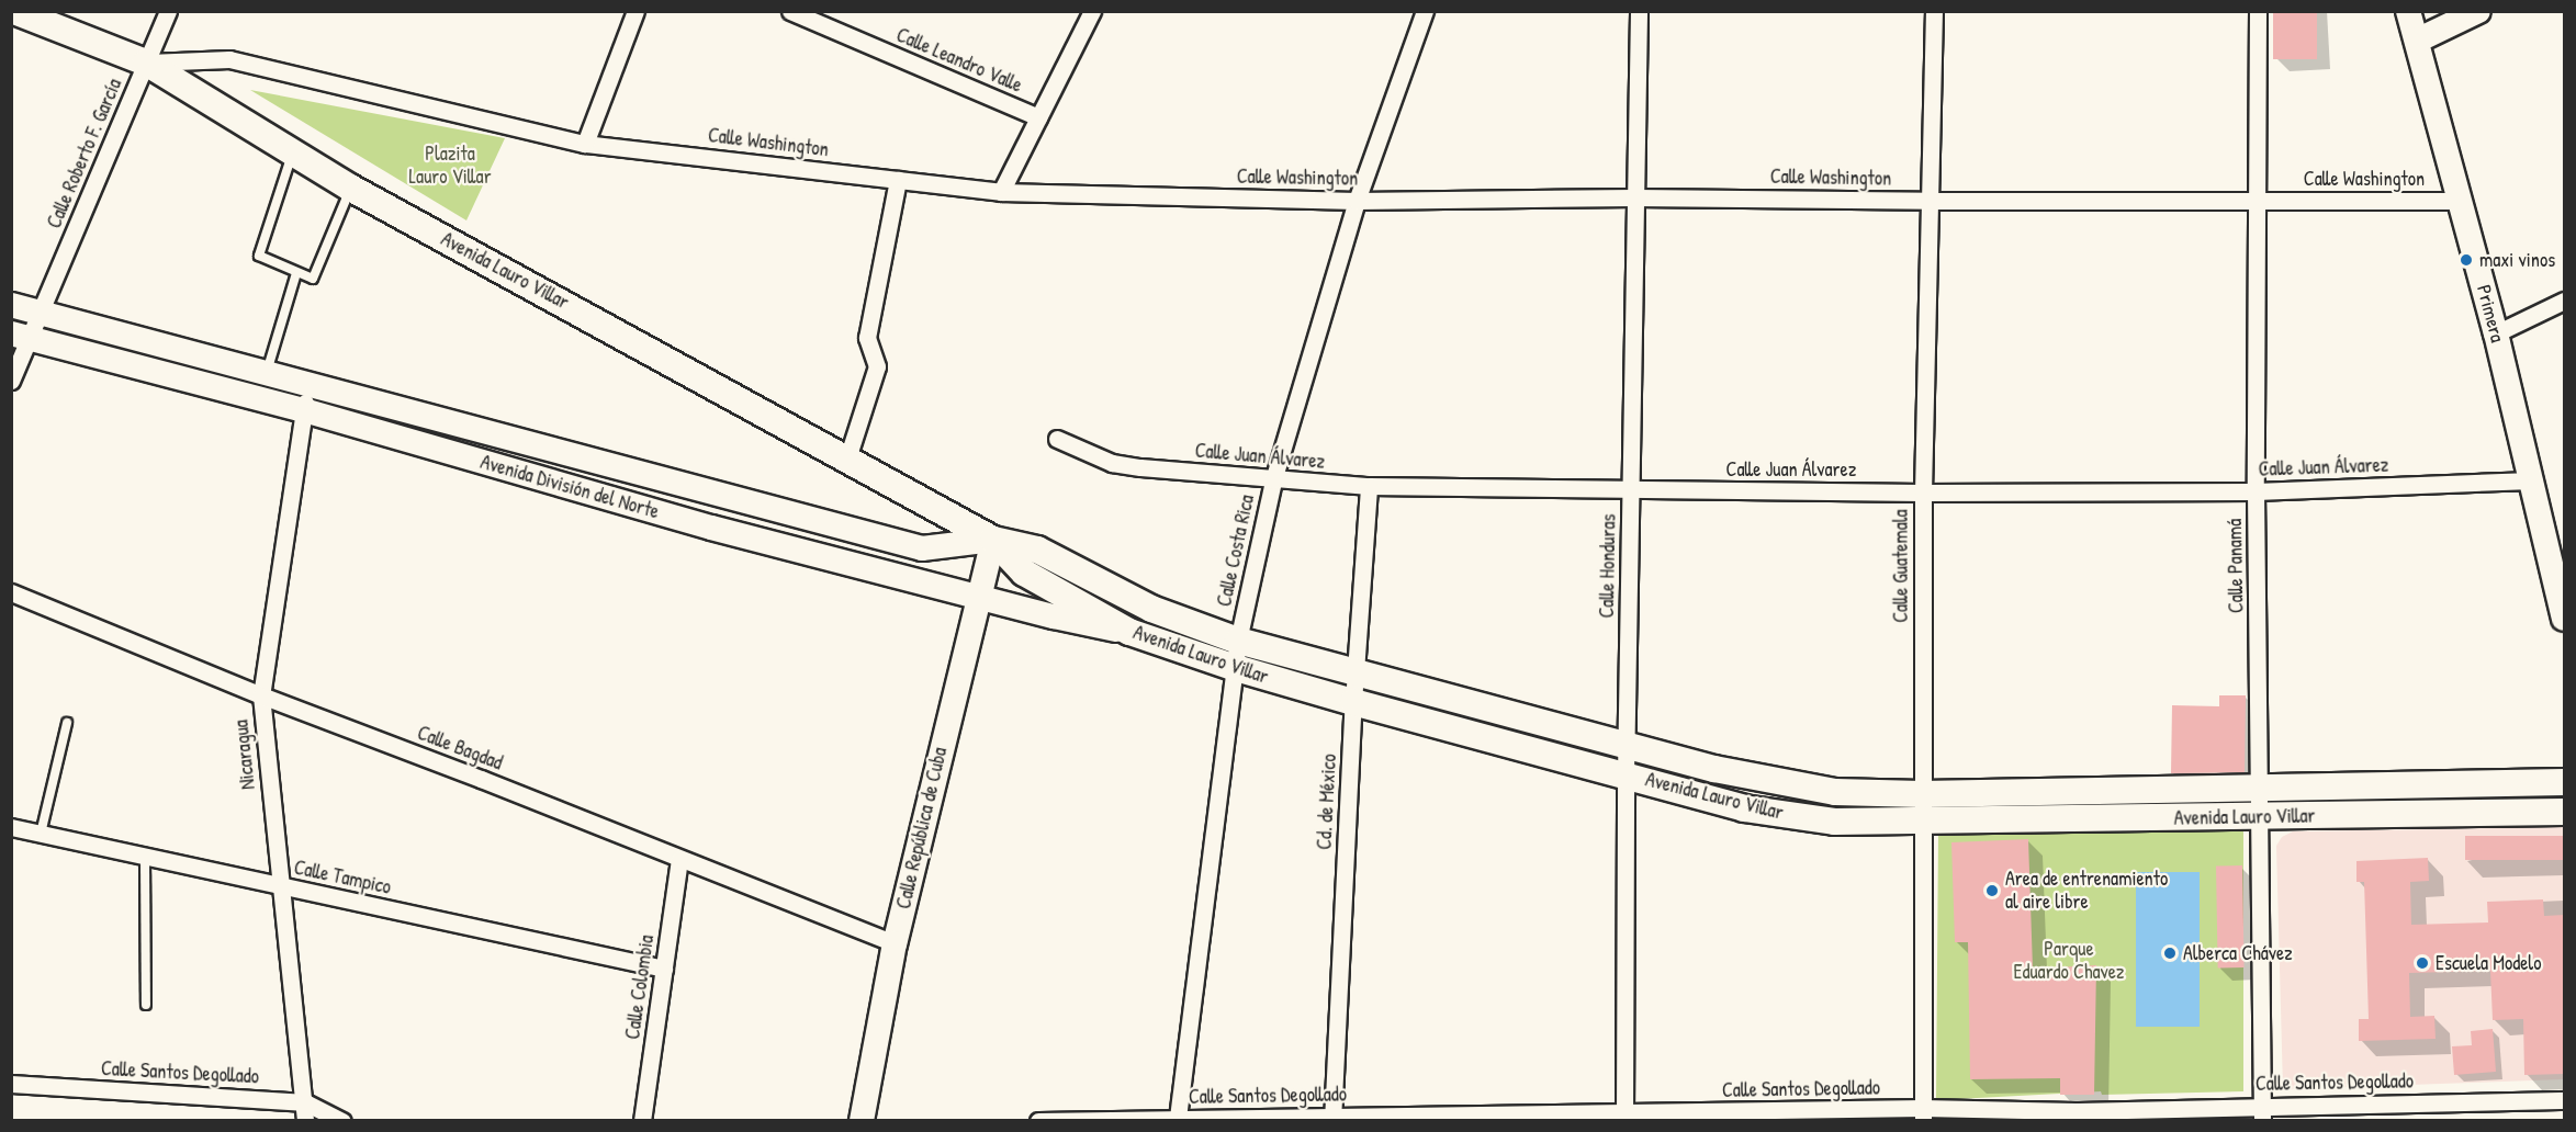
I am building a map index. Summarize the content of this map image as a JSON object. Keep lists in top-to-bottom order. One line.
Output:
{"streets":{"main road":["Avenida Lauro Villar","Primera","Avenida División del Norte","Calle República de Cuba"],"street":["Calle Leandro Valle","Calle Washington","Calle Roberto F. García","Calle Juan Álvarez","Calle Costa Rica","Calle Honduras","Calle Guatemala","Calle Panamá","Calle Bagdad","Nicaragua","Cd. de México","Calle Tampico","Calle Colombia","Calle Santos Degollado"]},"crossings":[["Calle Washington","Calle Roberto F. García"],["Calle Washington","Avenida Lauro Villar"],["Calle Washington","Primera"],["Calle Washington","Calle Costa Rica"],["Calle Washington","Calle Honduras"],["Calle Washington","Calle Guatemala"],["Calle Washington","Calle Panamá"],["Calle Roberto F. García","Avenida Lauro Villar"],["Calle Roberto F. García","Avenida División del Norte"],["Avenida Lauro Villar","Avenida División del Norte"],["Avenida Lauro Villar","Calle Costa Rica"],["Avenida Lauro Villar","Calle Honduras"],["Avenida Lauro Villar","Calle Guatemala"],["Avenida Lauro Villar","Calle Panamá"],["Avenida Lauro Villar","Cd. de México"],["Avenida Lauro Villar","Calle República de Cuba"],["Primera","Calle Juan Álvarez"],["Calle Juan Álvarez","Calle Costa Rica"],["Calle Juan Álvarez","Calle Honduras"],["Calle Juan Álvarez","Calle Guatemala"],["Calle Juan Álvarez","Calle Panamá"],["Calle Juan Álvarez","Cd. de México"],["Avenida División del Norte","Nicaragua"],["Avenida División del Norte","Calle República de Cuba"],["Calle Costa Rica","Calle Santos Degollado"],["Calle Honduras","Calle Santos Degollado"],["Calle Guatemala","Calle Santos Degollado"],["Calle Panamá","Calle Santos Degollado"],["Calle Bagdad","Nicaragua"],["Calle Bagdad","Calle República de Cuba"],["Calle Bagdad","Calle Colombia"],["Nicaragua","Calle Tampico"],["Nicaragua","Calle Santos Degollado"],["Cd. de México","Calle Santos Degollado"],["Calle Tampico","Calle Colombia"]],"parks":["Plazita Lauro Villar","Parque Eduardo Chavez"],"places":["maxi vinos","Area de entrenamiento al aire libre","Alberca Chávez","Escuela Modelo"]}
